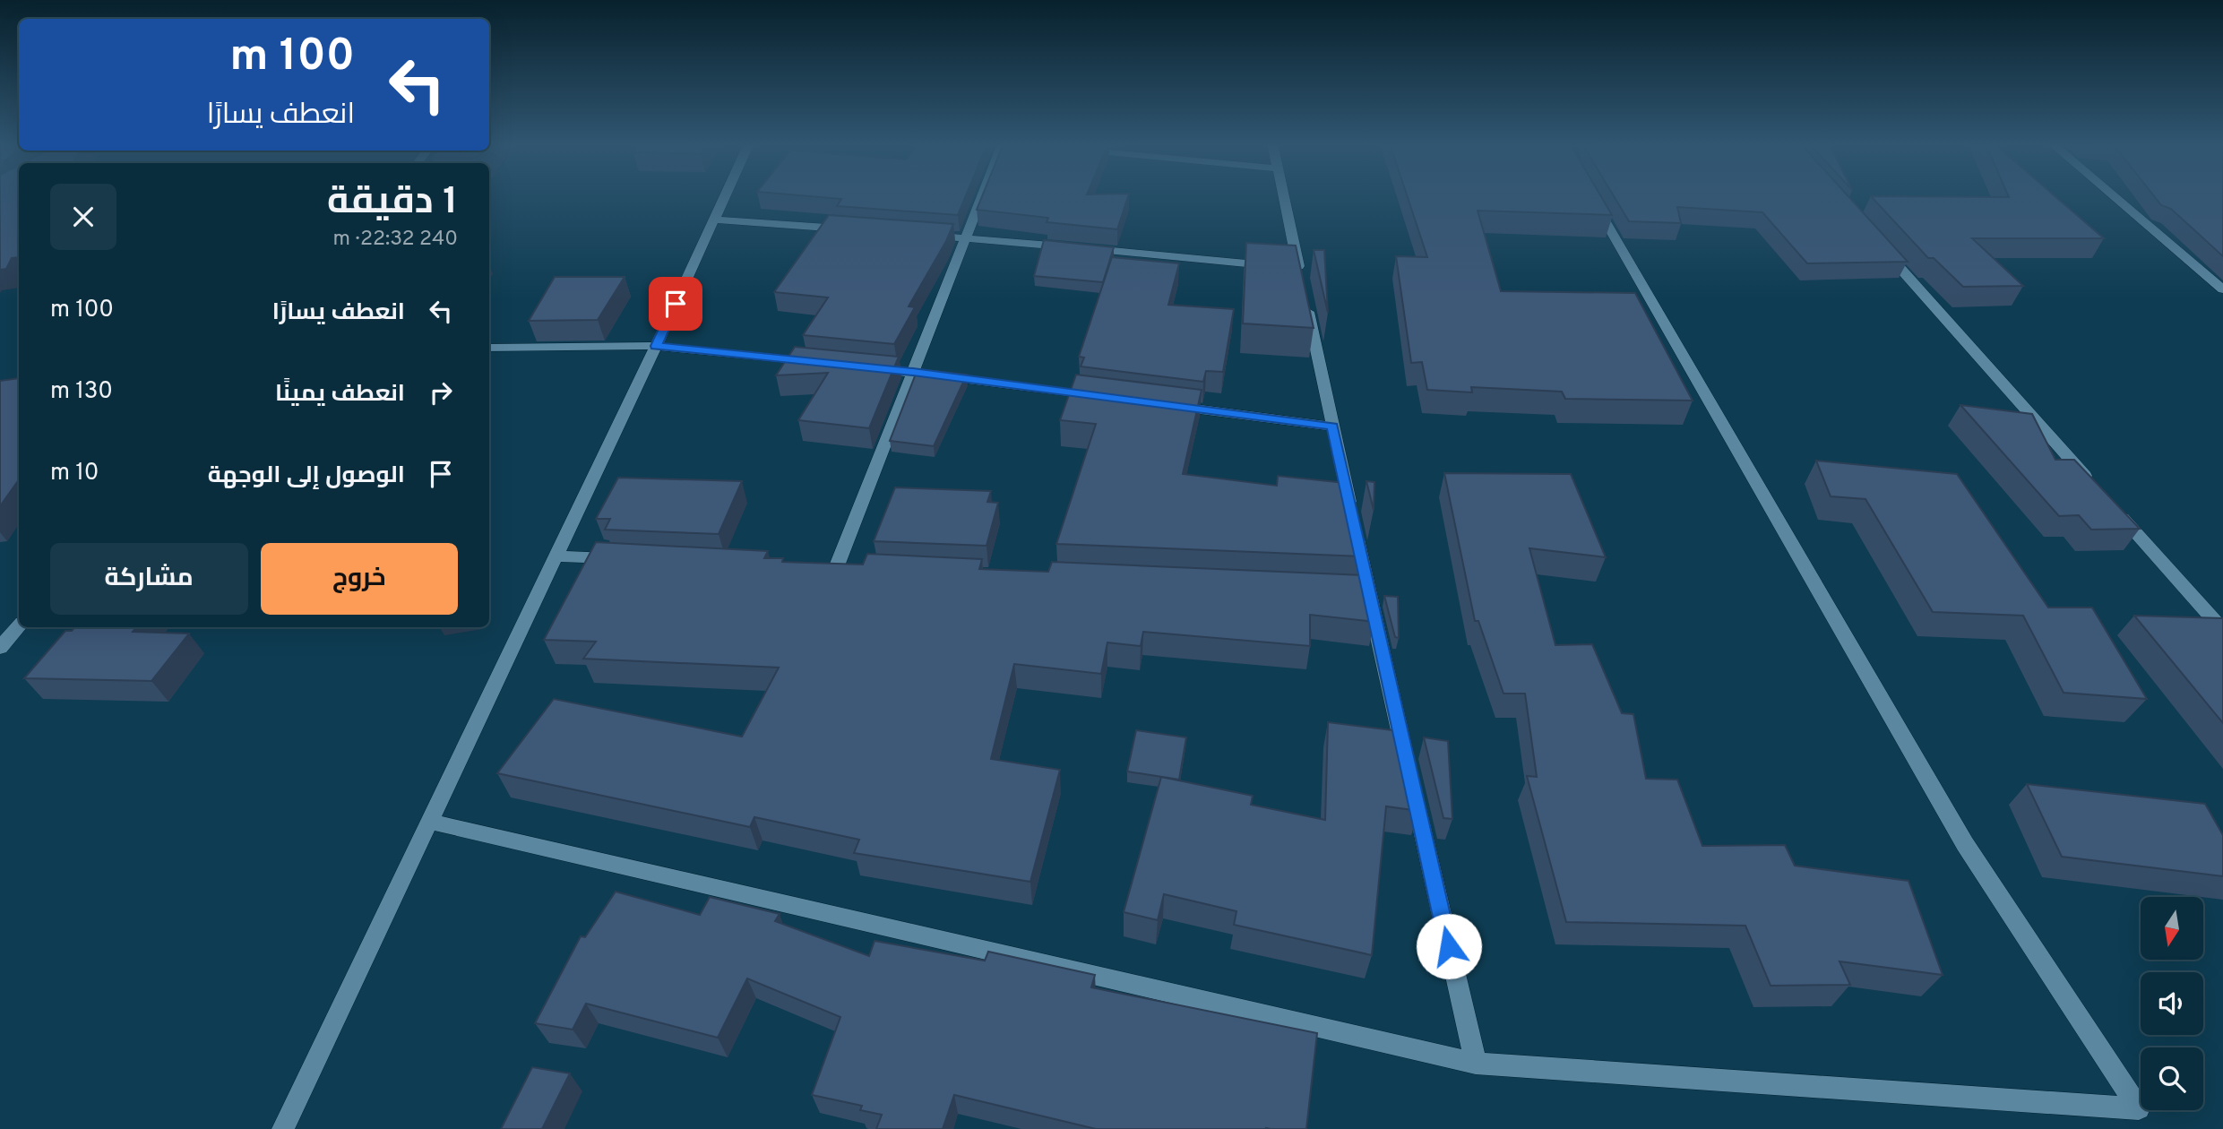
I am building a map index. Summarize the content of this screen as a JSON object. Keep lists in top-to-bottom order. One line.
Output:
{"north":"bottom","page":{"turn":["100 m","انعطف يسارًا"],"heading":["1 دقيقة","240 m · 22:32"],"list":[{"name":"انعطف يسارًا","value":"100 m"},{"name":"انعطف يمينًا","value":"130 m"},{"name":"الوصول إلى الوجهة","value":"10 m"}],"buttons":["خروج","مشاركة"]}}
